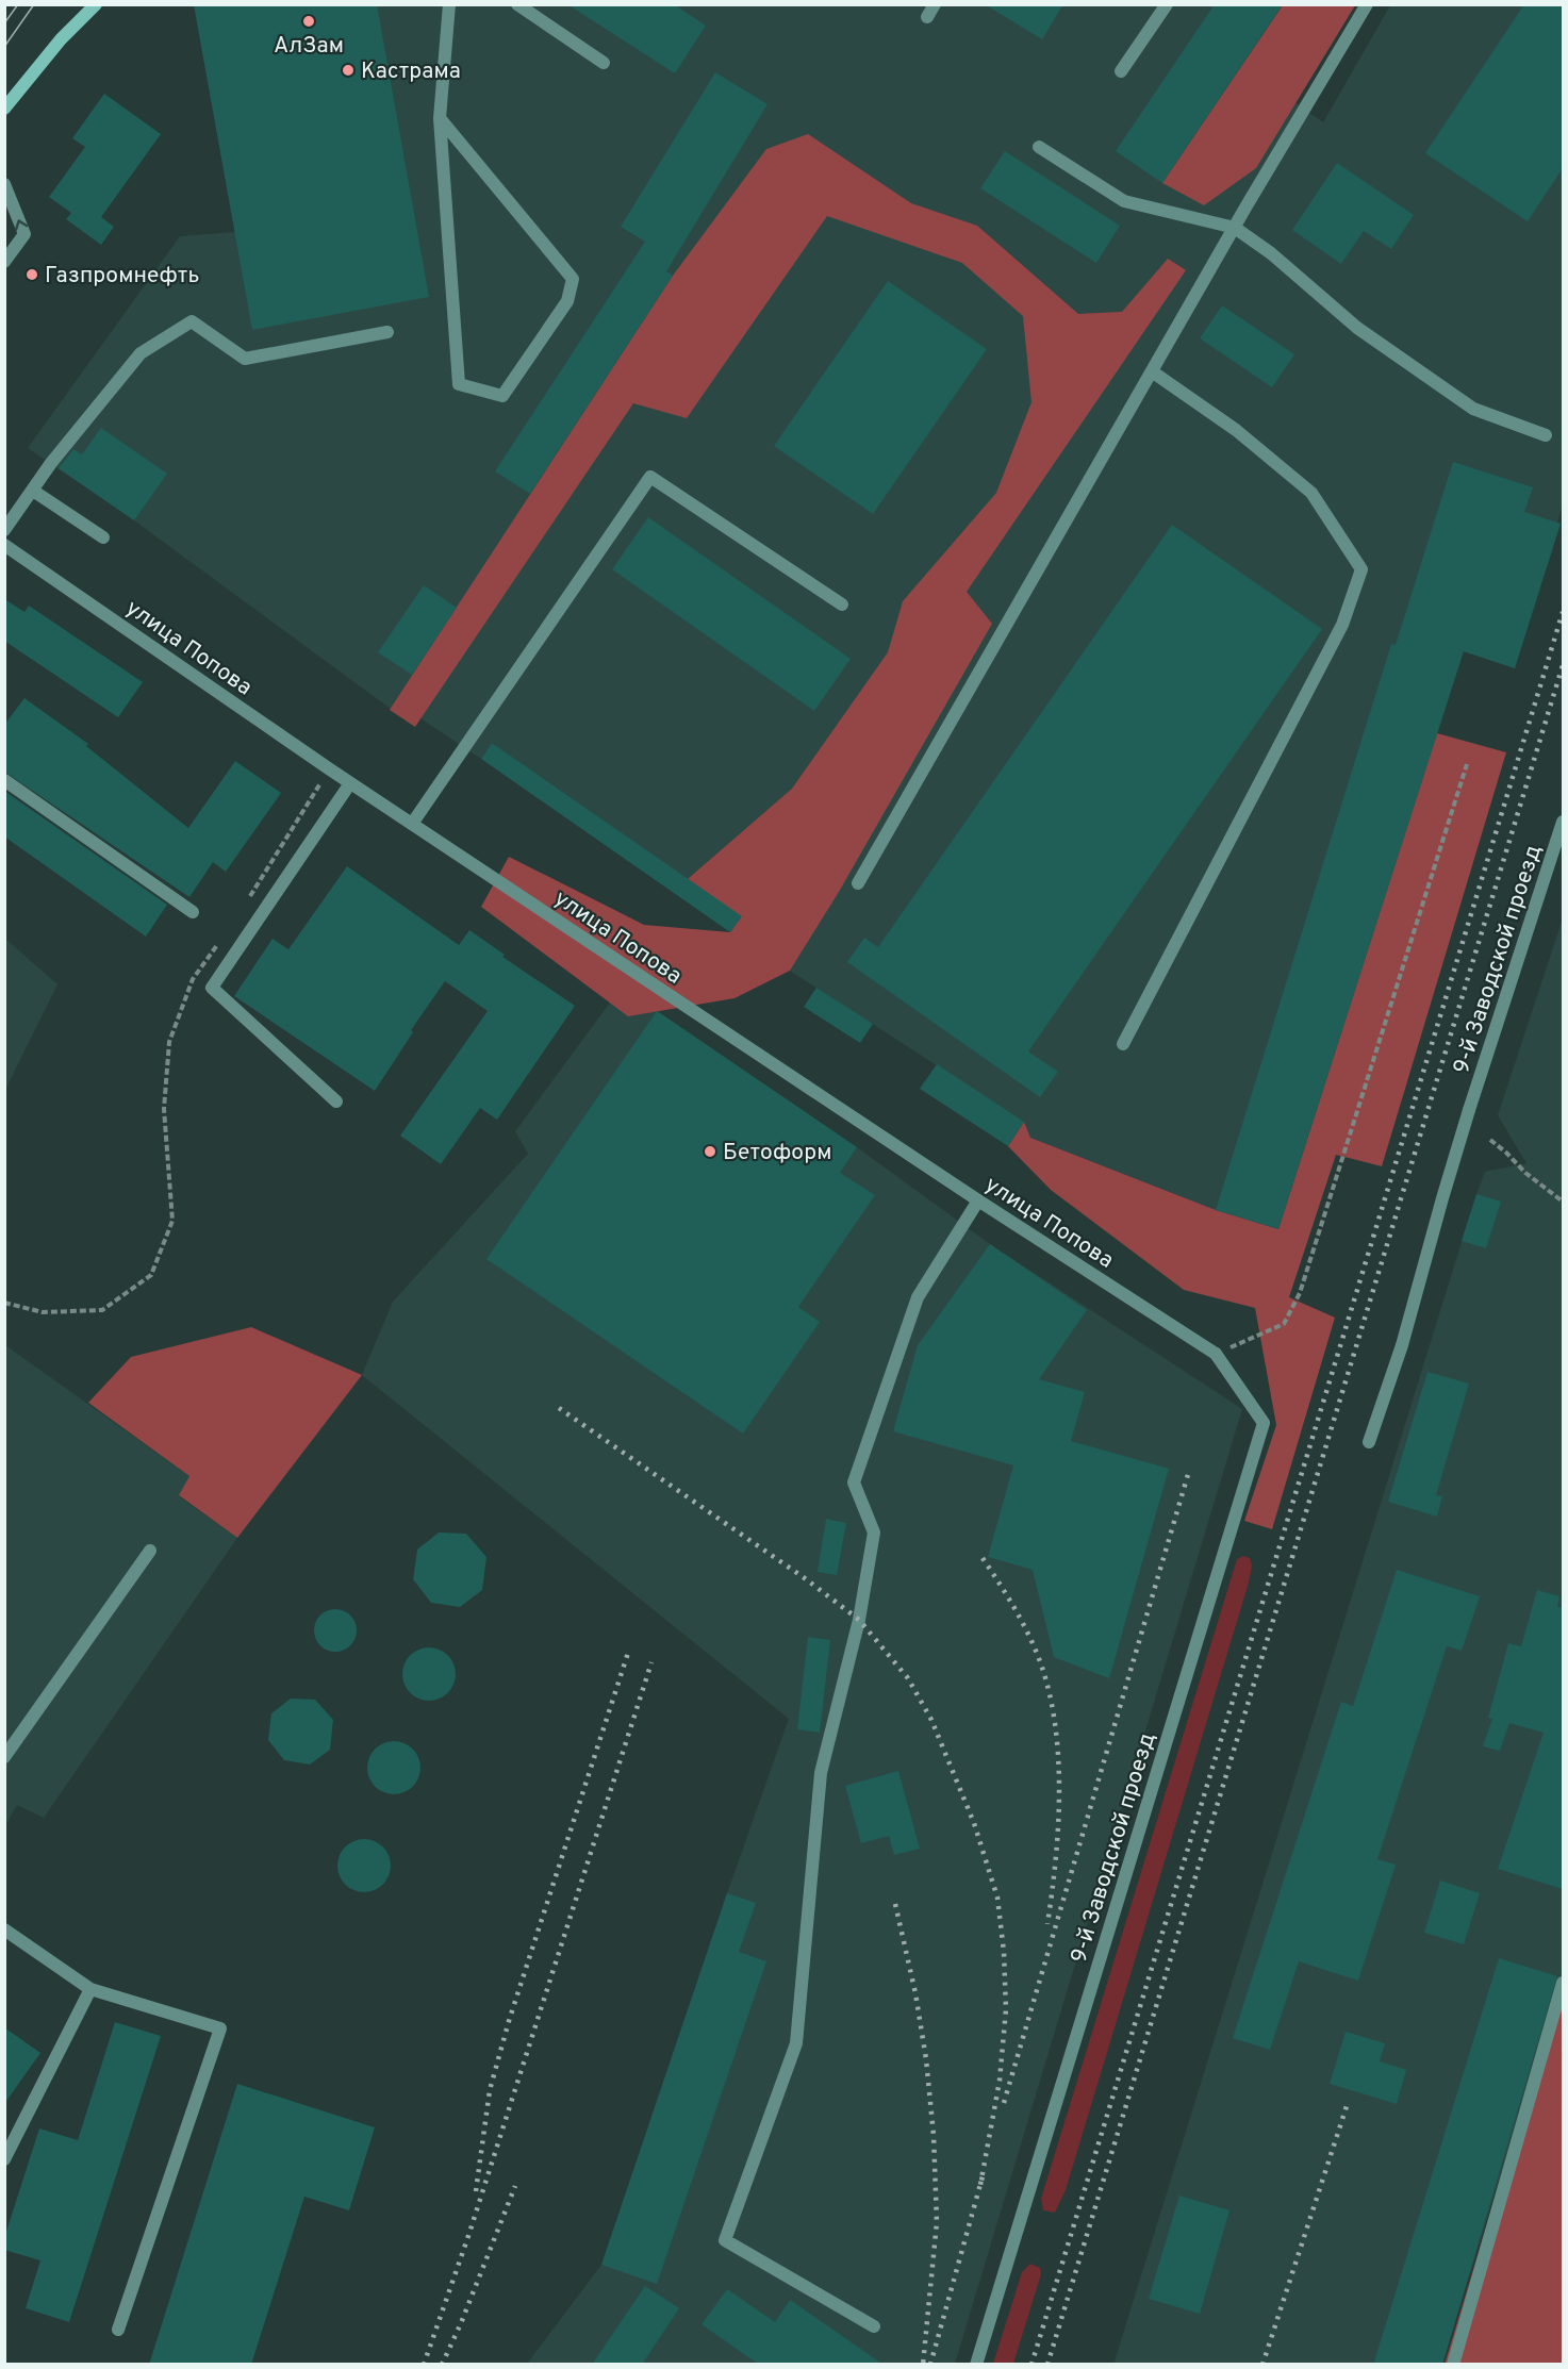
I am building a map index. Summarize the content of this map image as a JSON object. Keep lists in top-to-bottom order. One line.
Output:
{"streets":{"street":["улица Попова","9-й Заводской проезд"]},"crossings":[["улица Попова","9-й Заводской проезд"]],"places":["АлЗам","Кастрама","Газпромнефть","Бетоформ"]}
